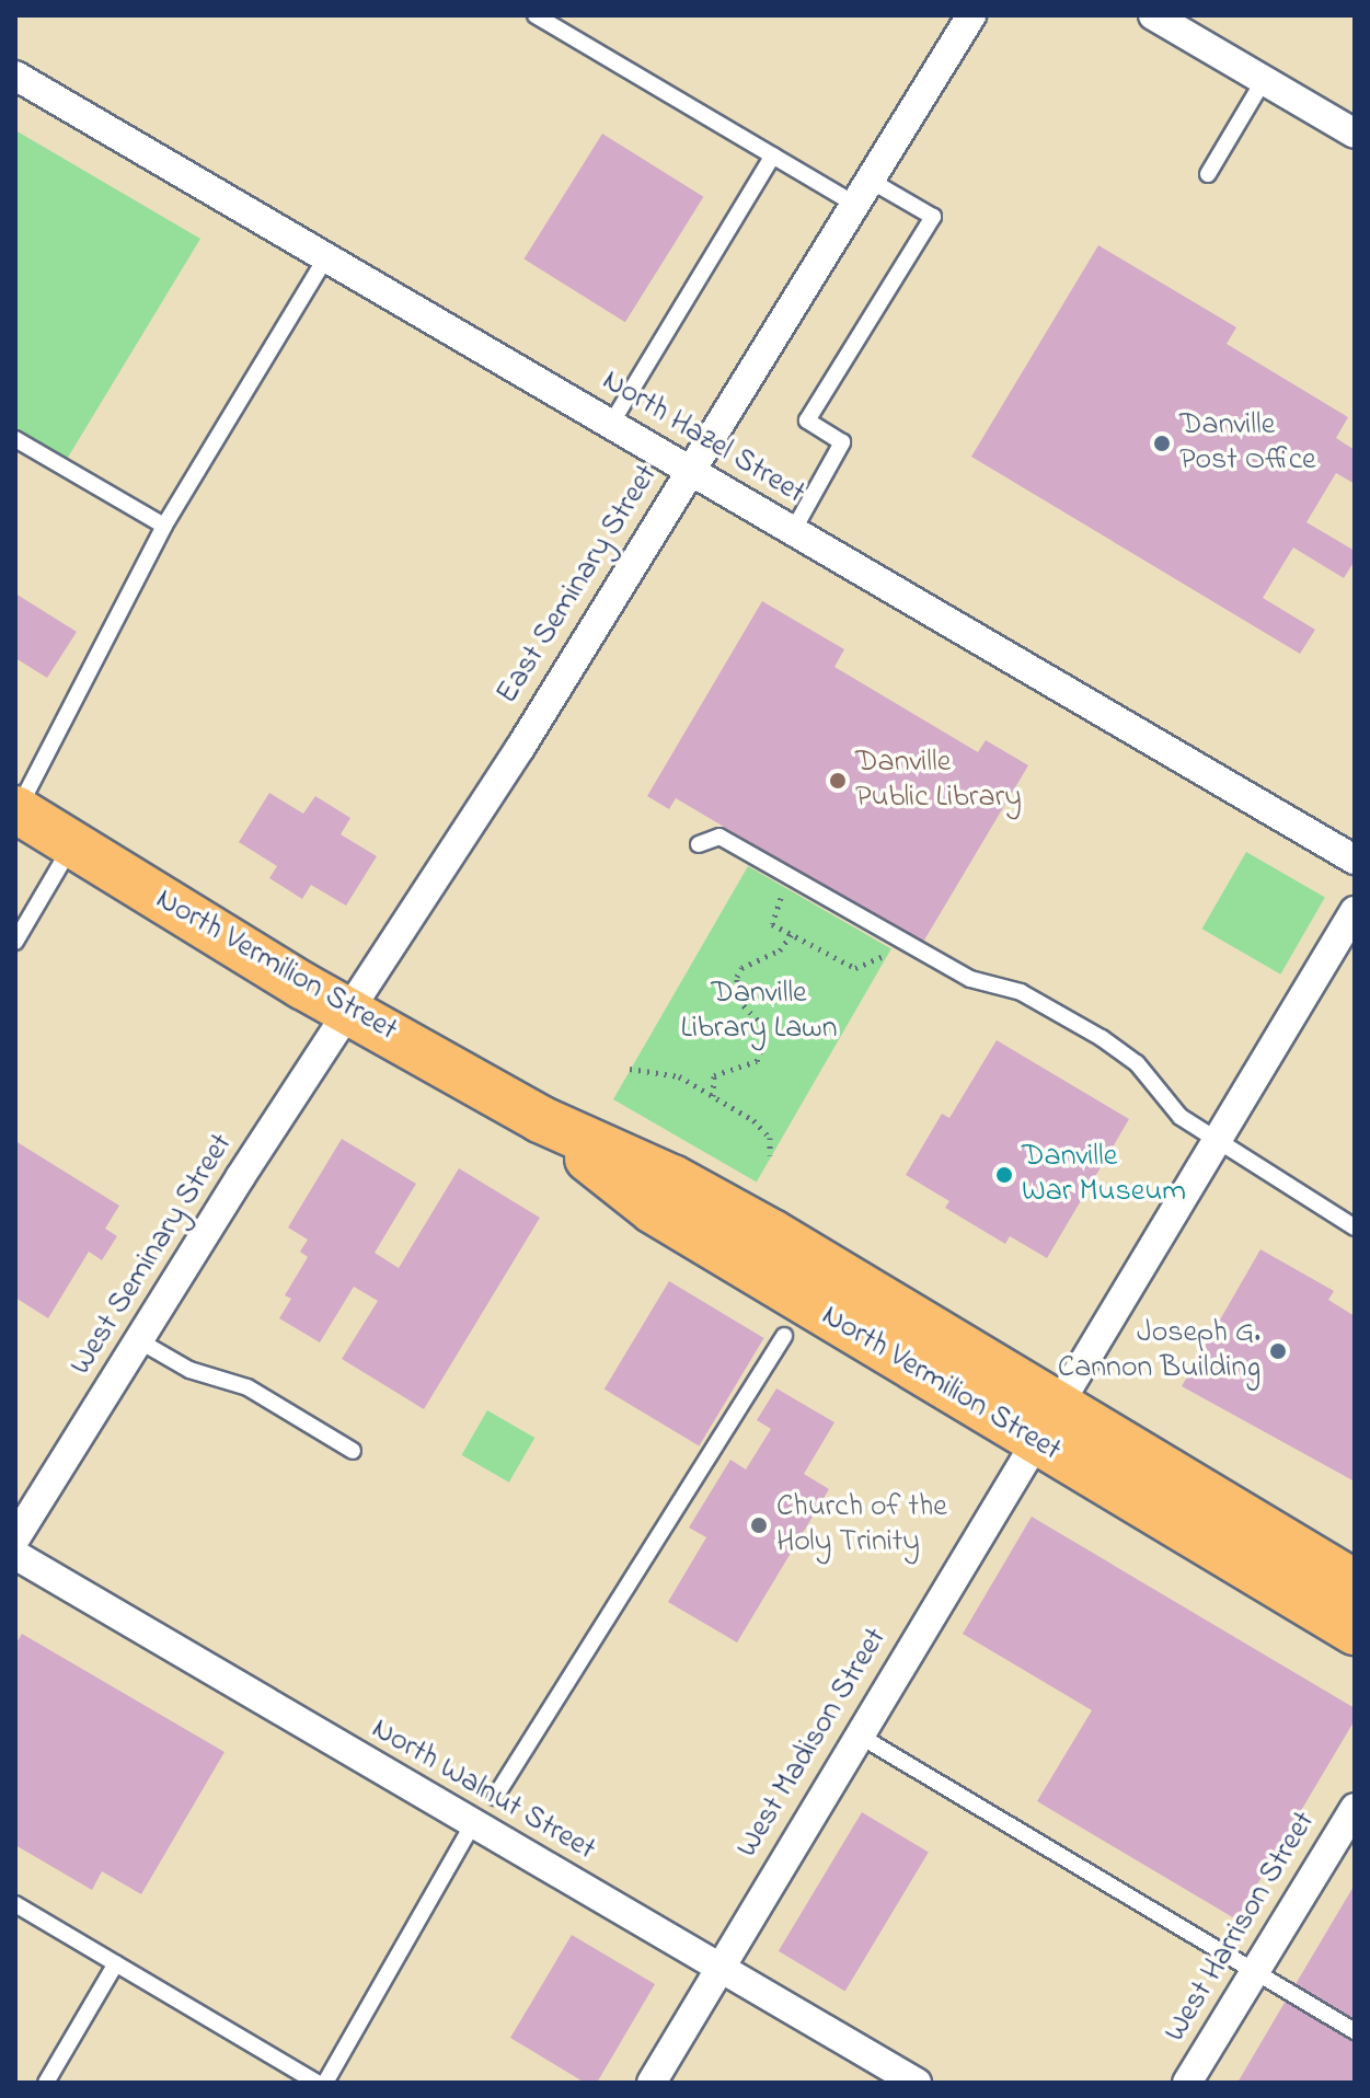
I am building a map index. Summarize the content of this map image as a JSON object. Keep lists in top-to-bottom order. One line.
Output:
{"streets":{"main road":["North Vermilion Street"],"street":["North Hazel Street","East Seminary Street","West Seminary Street","West Madison Street","North Walnut Street","West Harrison Street"]},"crossings":[["North Hazel Street","East Seminary Street"],["East Seminary Street","North Vermilion Street"],["East Seminary Street","West Seminary Street"],["North Vermilion Street","West Seminary Street"],["North Vermilion Street","West Madison Street"],["West Madison Street","North Walnut Street"]],"parks":["Danville Library Lawn"],"places":["Danville Post Office","Danville Public Library","Danville War Museum","Joseph G. Cannon Building","Church of the Holy Trinity"]}
